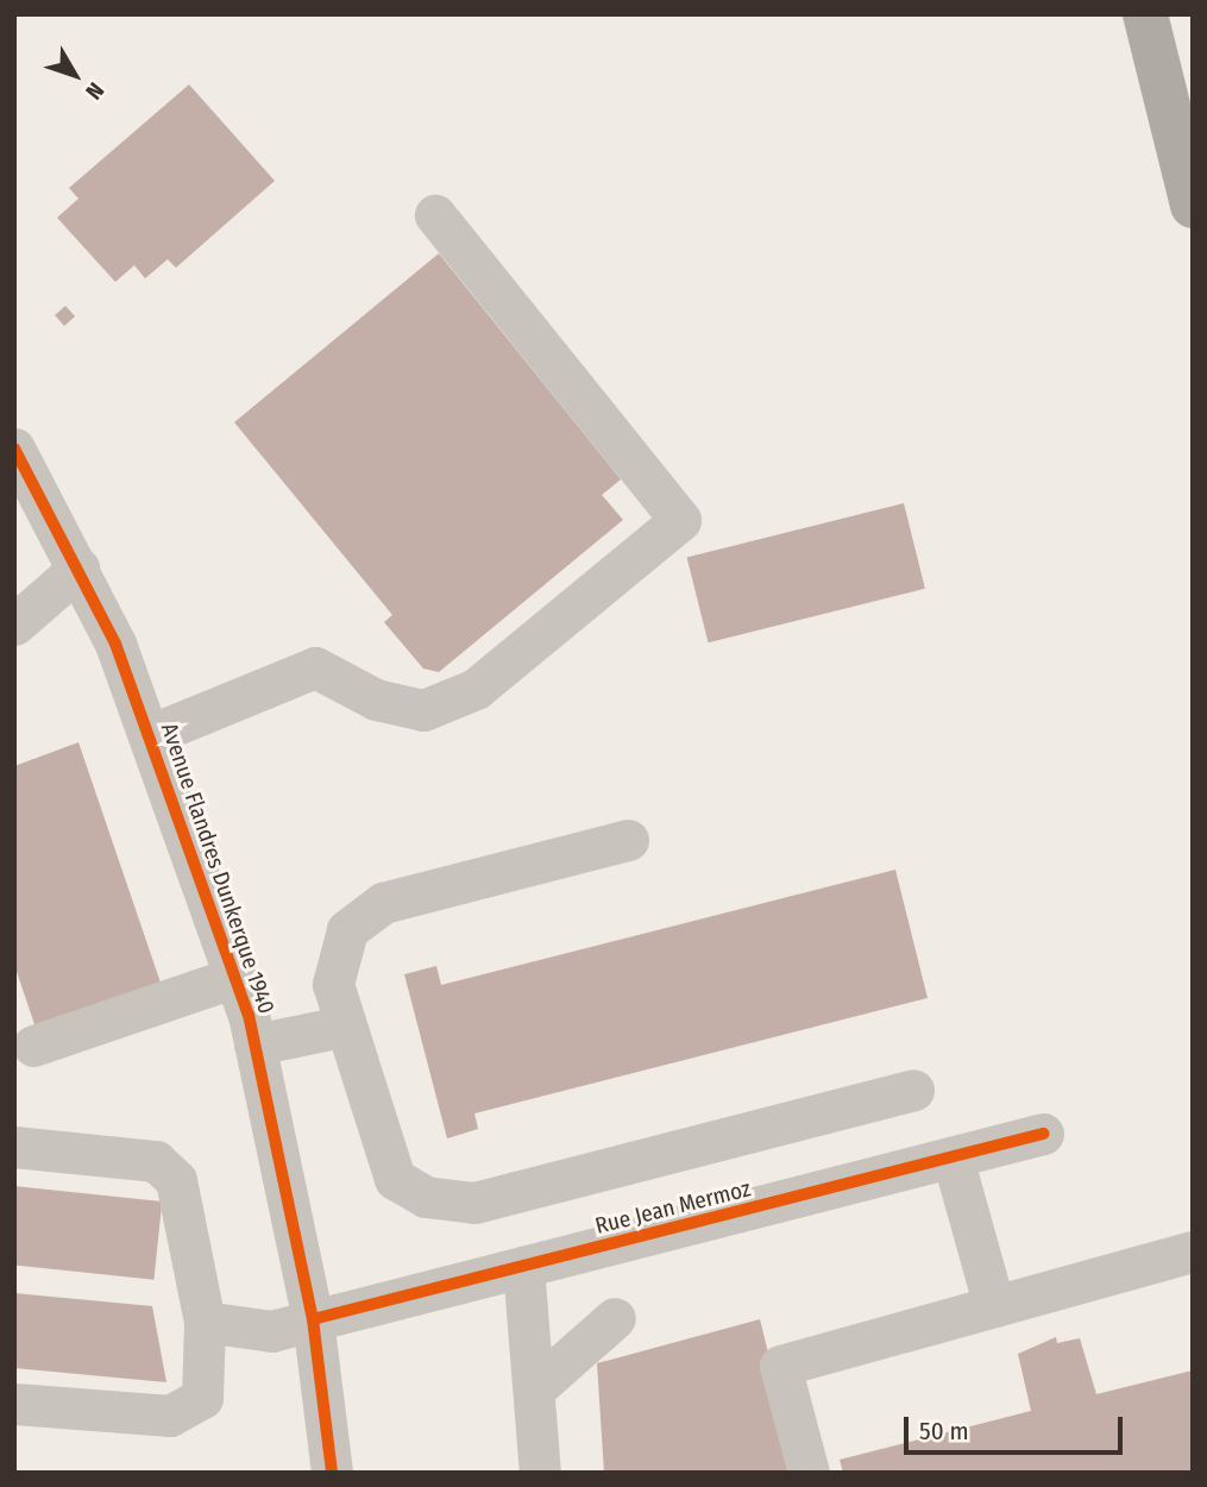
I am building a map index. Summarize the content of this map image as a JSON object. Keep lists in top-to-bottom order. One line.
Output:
{"streets":{"street":["Avenue Flandres Dunkerque 1940","Rue Jean Mermoz"]},"crossings":[["Avenue Flandres Dunkerque 1940","Rue Jean Mermoz"]],"scale_bar":"50 m","north":"bottom right"}
